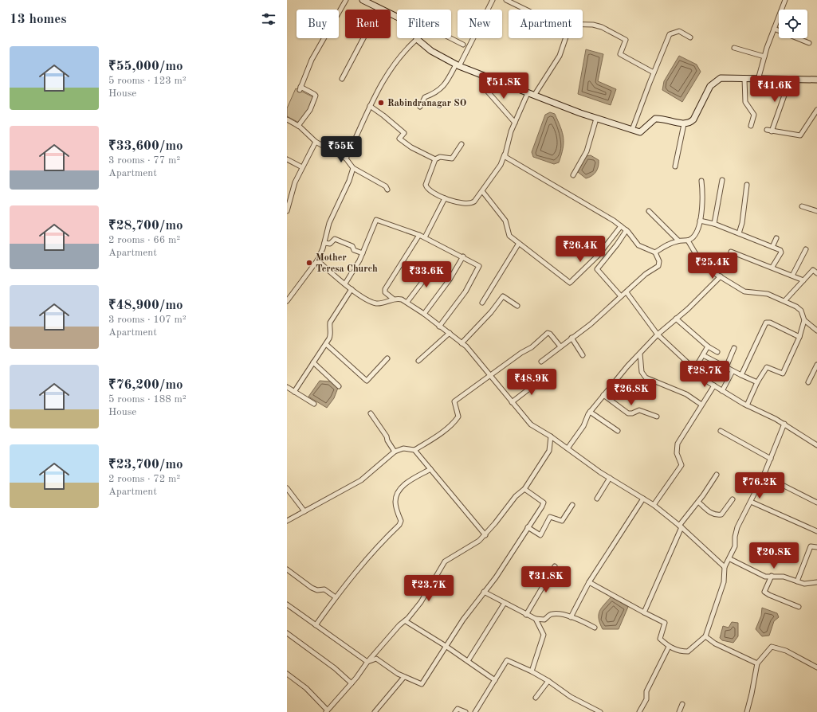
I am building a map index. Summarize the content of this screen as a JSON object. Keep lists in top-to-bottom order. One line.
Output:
{"places":["Rabindranagar SO","Mother Teresa Church"],"page":{"heading":"13 homes","chip":["Buy","Rent","Filters","New","Apartment"],"list":[{"name":"₹55,000/mo","note":"5 rooms · 123 m² · House"},{"name":"₹33,600/mo","note":"3 rooms · 77 m² · Apartment"},{"name":"₹28,700/mo","note":"2 rooms · 66 m² · Apartment"},{"name":"₹48,900/mo","note":"3 rooms · 107 m² · Apartment"},{"name":"₹76,200/mo","note":"5 rooms · 188 m² · House"},{"name":"₹23,700/mo","note":"2 rooms · 72 m² · Apartment"}],"price":["₹51.8K","₹41.6K","₹55K","₹26.4K","₹25.4K","₹33.6K","₹28.7K","₹48.9K","₹26.8K","₹76.2K","₹20.8K","₹31.8K","₹23.7K"]}}
